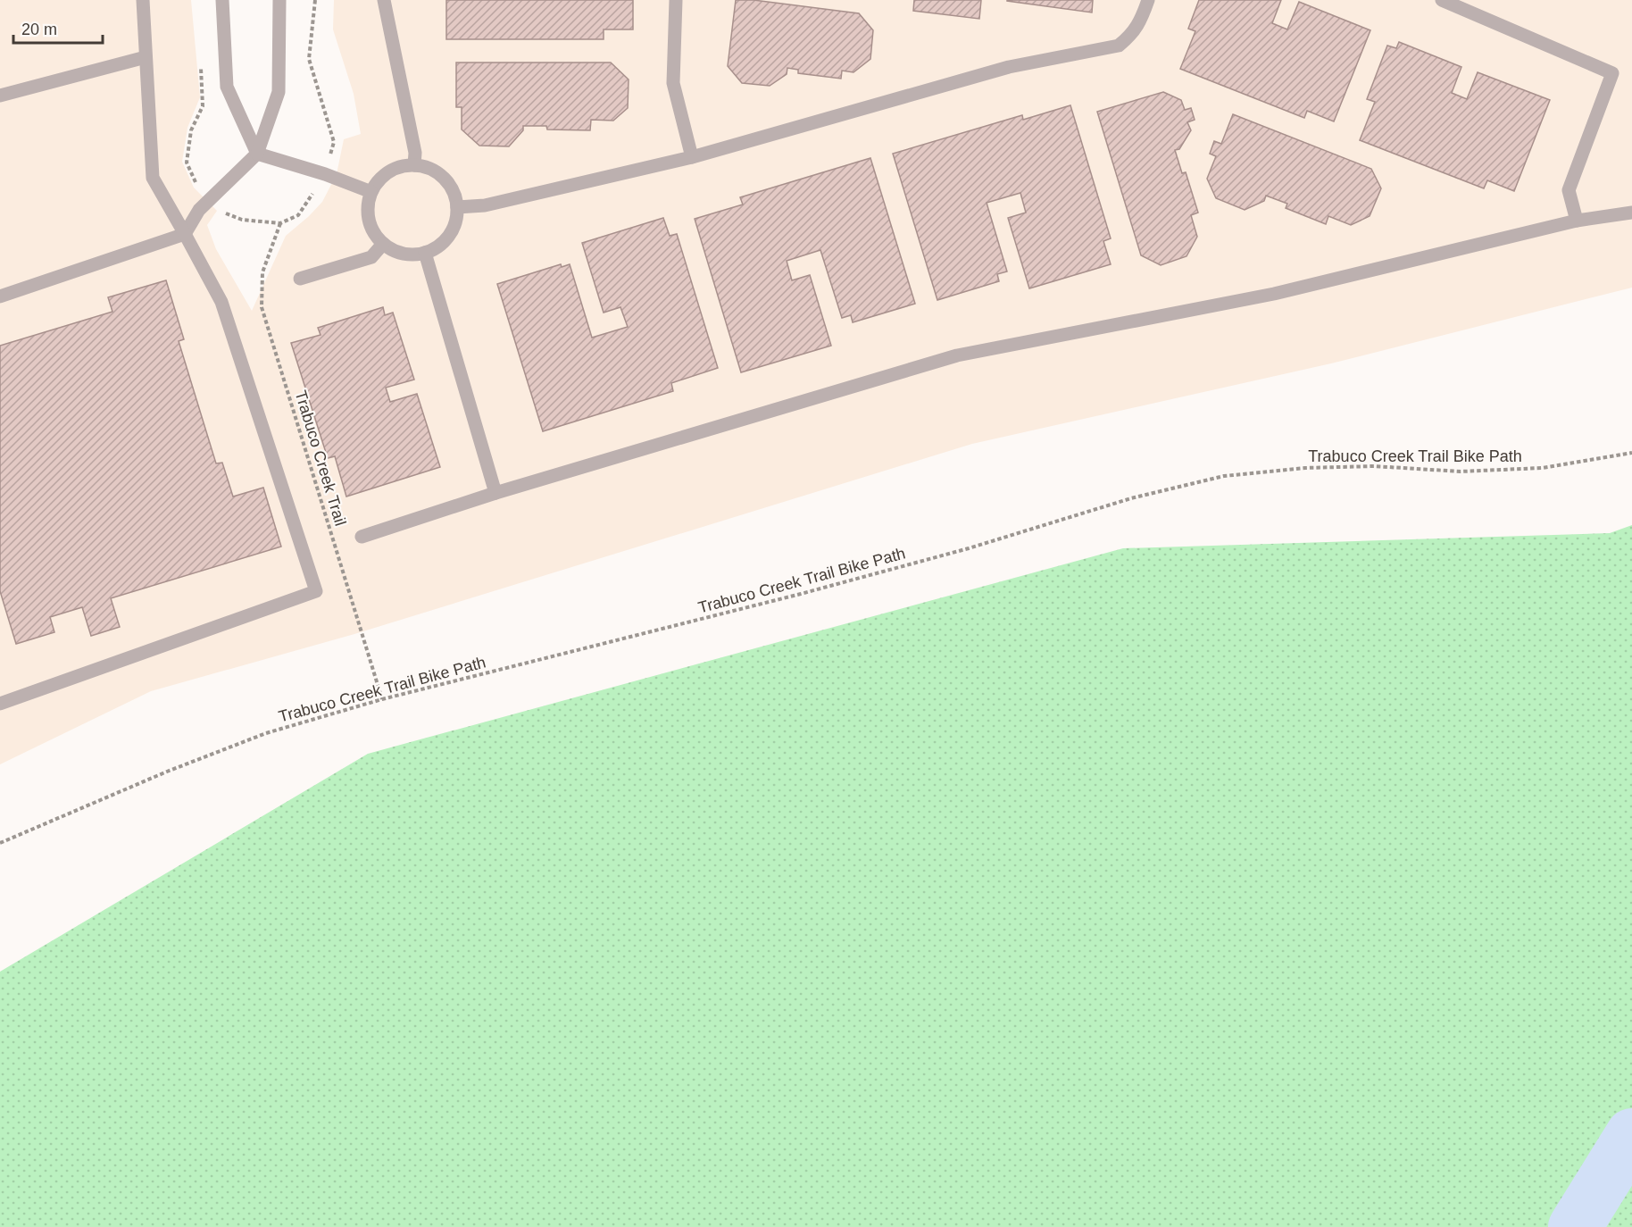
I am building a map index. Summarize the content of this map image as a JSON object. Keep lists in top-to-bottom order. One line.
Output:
{"streets":{"path":["Trabuco Creek Trail Bike Path","Trabuco Creek Trail"]},"crossings":[["Trabuco Creek Trail Bike Path","Trabuco Creek Trail"]],"scale_bar":"20 m"}
